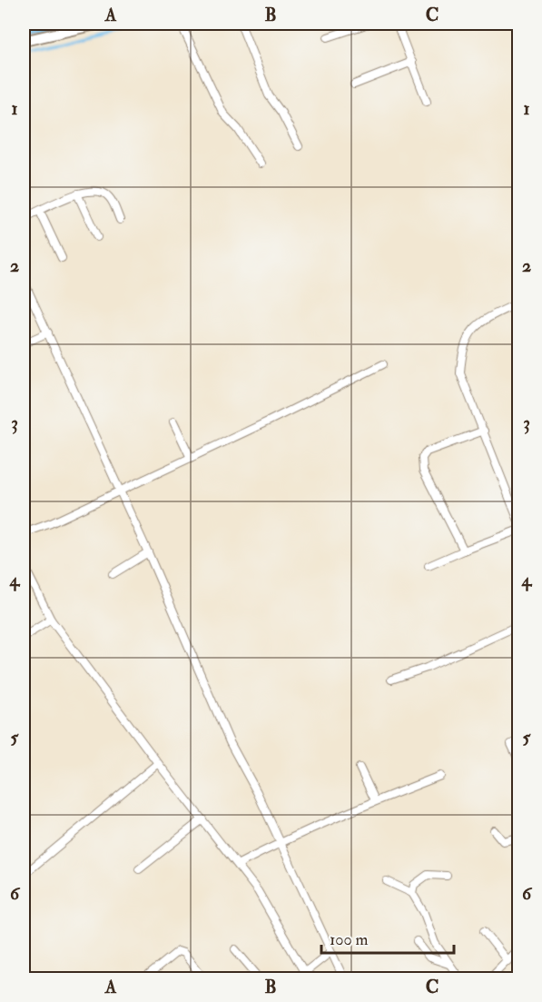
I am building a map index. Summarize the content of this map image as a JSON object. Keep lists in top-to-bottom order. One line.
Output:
{"scale_bar":"100 m","grid":{"columns":["A","B","C"],"rows":["1","2","3","4","5","6"]}}
